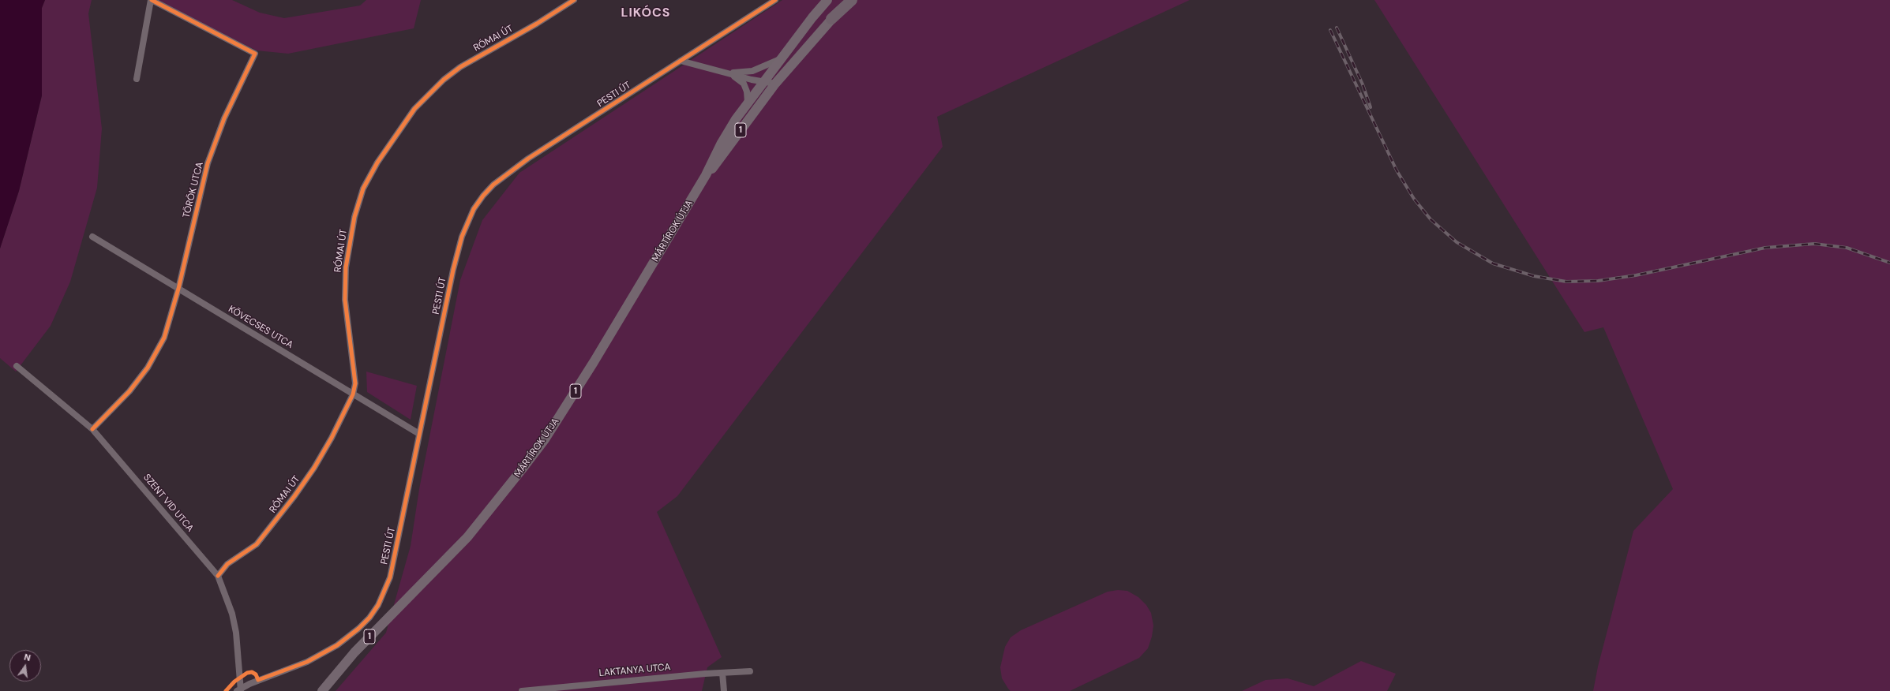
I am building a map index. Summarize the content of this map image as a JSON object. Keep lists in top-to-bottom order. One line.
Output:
{"streets":{"main road":["1","MÁRTÍROK ÚTJA"],"street":["RÓMAI ÚT","PESTI ÚT","TÖRÖK UTCA","KÖVECSES UTCA","SZENT VID UTCA","LAKTANYA UTCA"]},"crossings":[["RÓMAI ÚT","KÖVECSES UTCA"],["RÓMAI ÚT","SZENT VID UTCA"],["PESTI ÚT","KÖVECSES UTCA"],["PESTI ÚT","SZENT VID UTCA"],["1","MÁRTÍROK ÚTJA"],["TÖRÖK UTCA","KÖVECSES UTCA"],["TÖRÖK UTCA","SZENT VID UTCA"]],"districts":["LIKÓCS"],"north":"top"}
